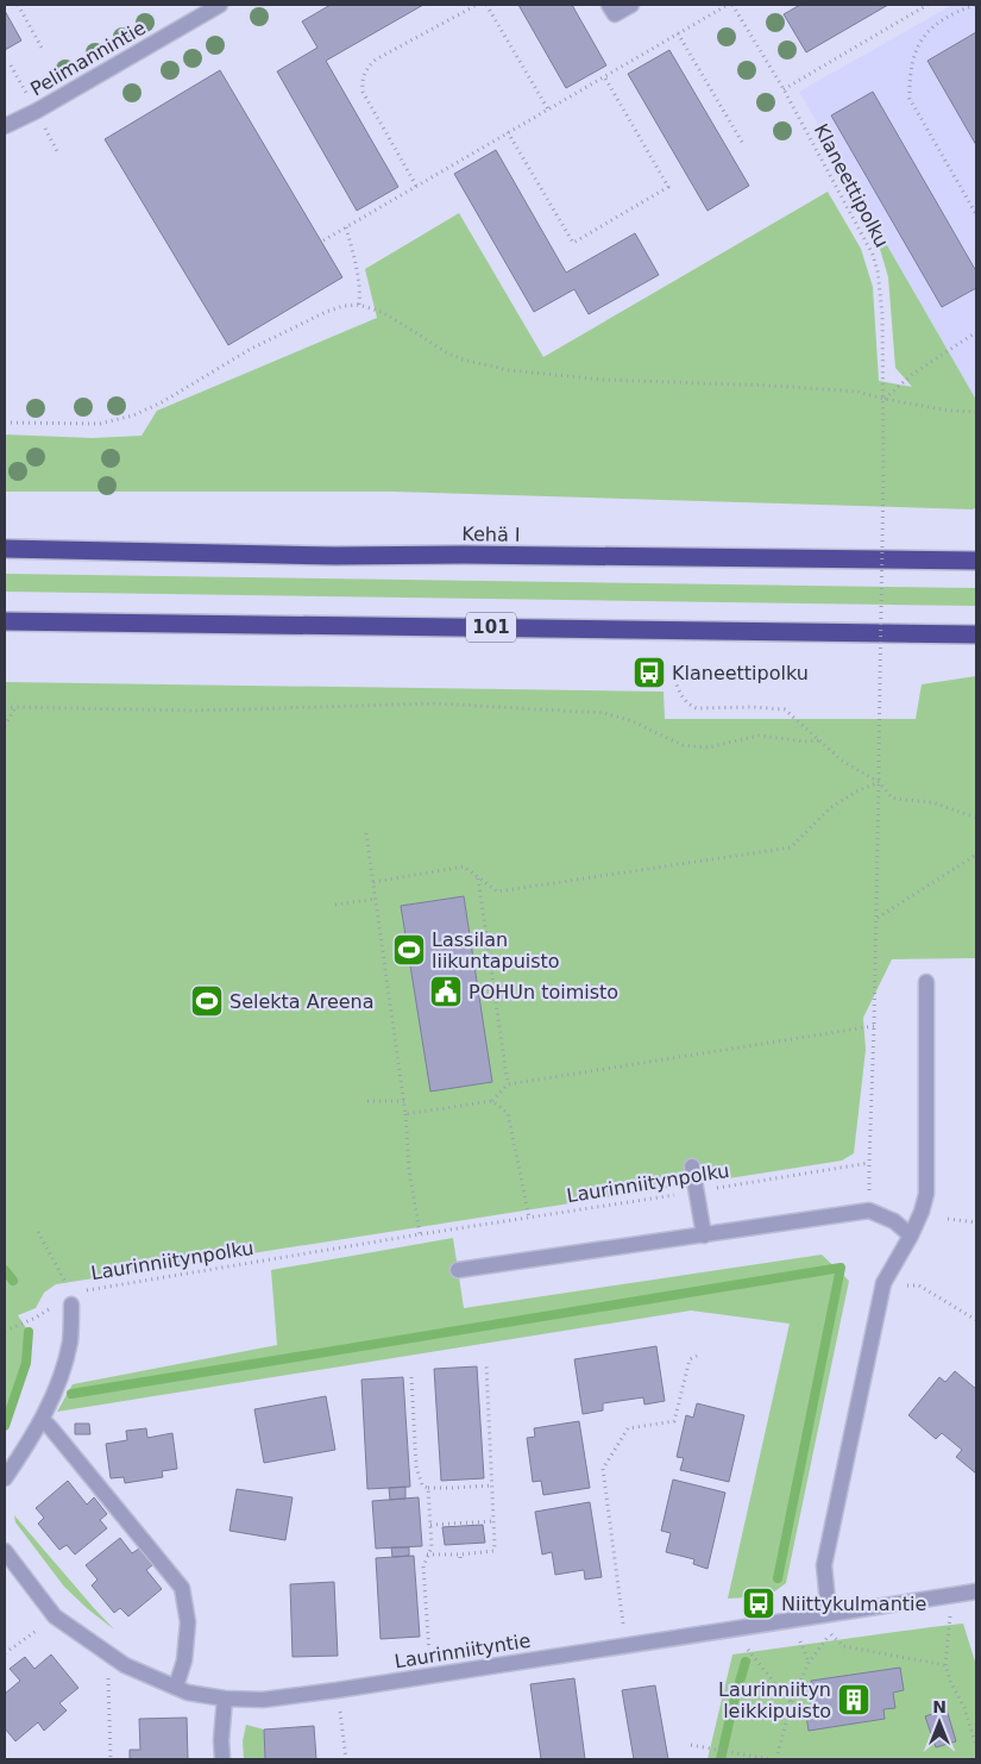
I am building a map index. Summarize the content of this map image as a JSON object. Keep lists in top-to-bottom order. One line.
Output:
{"streets":{"highway":["Kehä I","101"],"street":["Pelimannintie","Laurinniityntie"],"path":["Klaneettipolku","Laurinniitynpolku"]},"crossings":[["Klaneettipolku","Laurinniitynpolku"]],"places":{"bus stop":["Klaneettipolku","Niittykulmantie"],"sports":["Lassilan liikuntapuisto","Selekta Areena"],"public building":["POHUn toimisto"],"building":["Laurinniityn leikkipuisto"]},"north":"top"}
